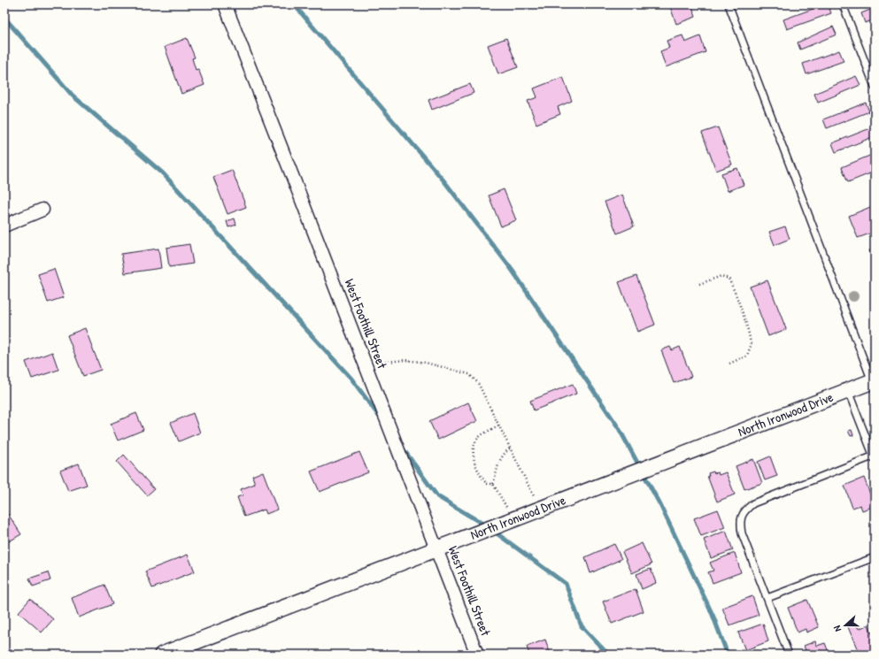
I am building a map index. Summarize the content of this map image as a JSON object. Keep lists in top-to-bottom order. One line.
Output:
{"streets":{"street":["West Foothill Street","North Ironwood Drive"]},"crossings":[["West Foothill Street","North Ironwood Drive"]],"north":"left"}
